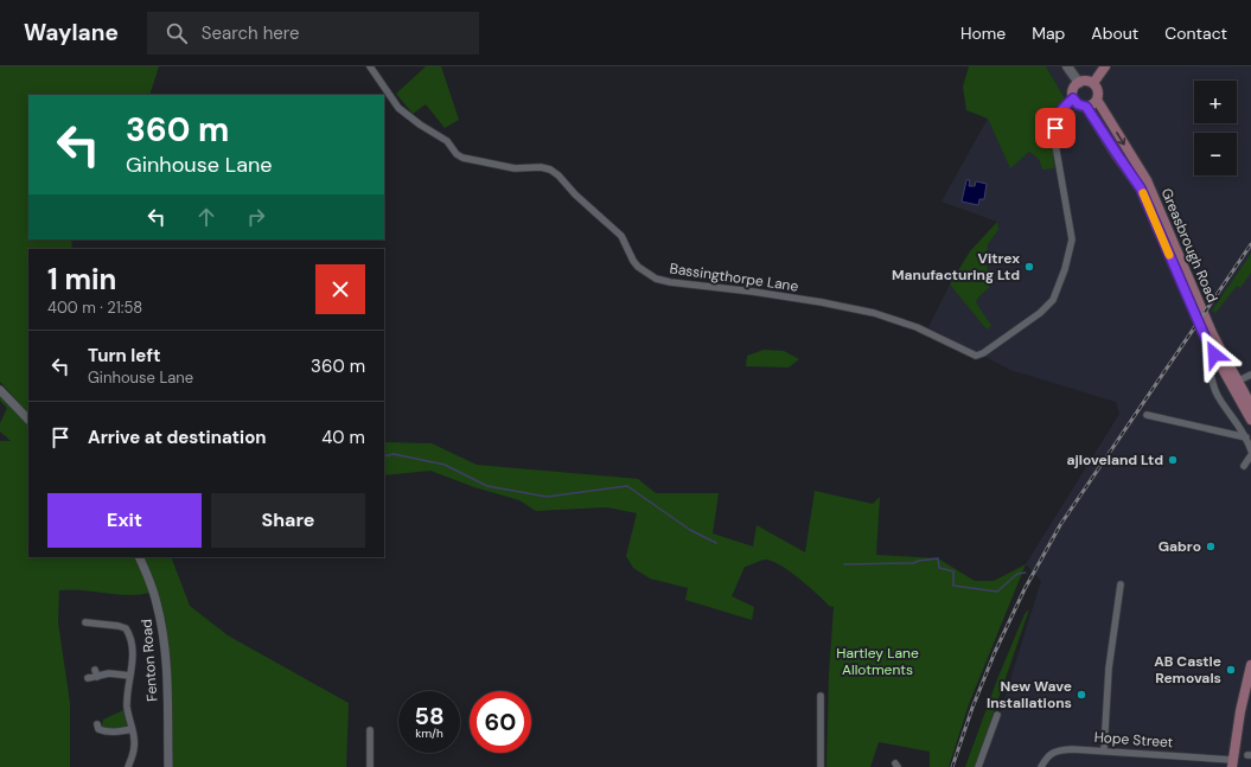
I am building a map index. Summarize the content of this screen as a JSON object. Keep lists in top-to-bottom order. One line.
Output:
{"streets":{"main road":["Greasbrough Road"],"street":["Bassingthorpe Lane","Fenton Road","Hope Street"]},"crossings":[["Greasbrough Road","Bassingthorpe Lane"]],"parks":["Hartley Lane Allotments"],"places":["Vitrex Manufacturing Ltd","ajloveland Ltd","Gabro","AB Castle Removals","New Wave Installations"],"page":{"header":"Waylane","search":"Search here","nav":["Home","Map","About","Contact"],"map_buttons":["+","−"],"turn":["360 m","Ginhouse Lane"],"heading":["1 min","400 m · 21:58"],"list":[{"name":"Turn left","note":"Ginhouse Lane","value":"360 m"},{"name":"Arrive at destination","value":"40 m"}],"buttons":["Exit","Share"],"speed":"58 km/h","limit":"60"}}
